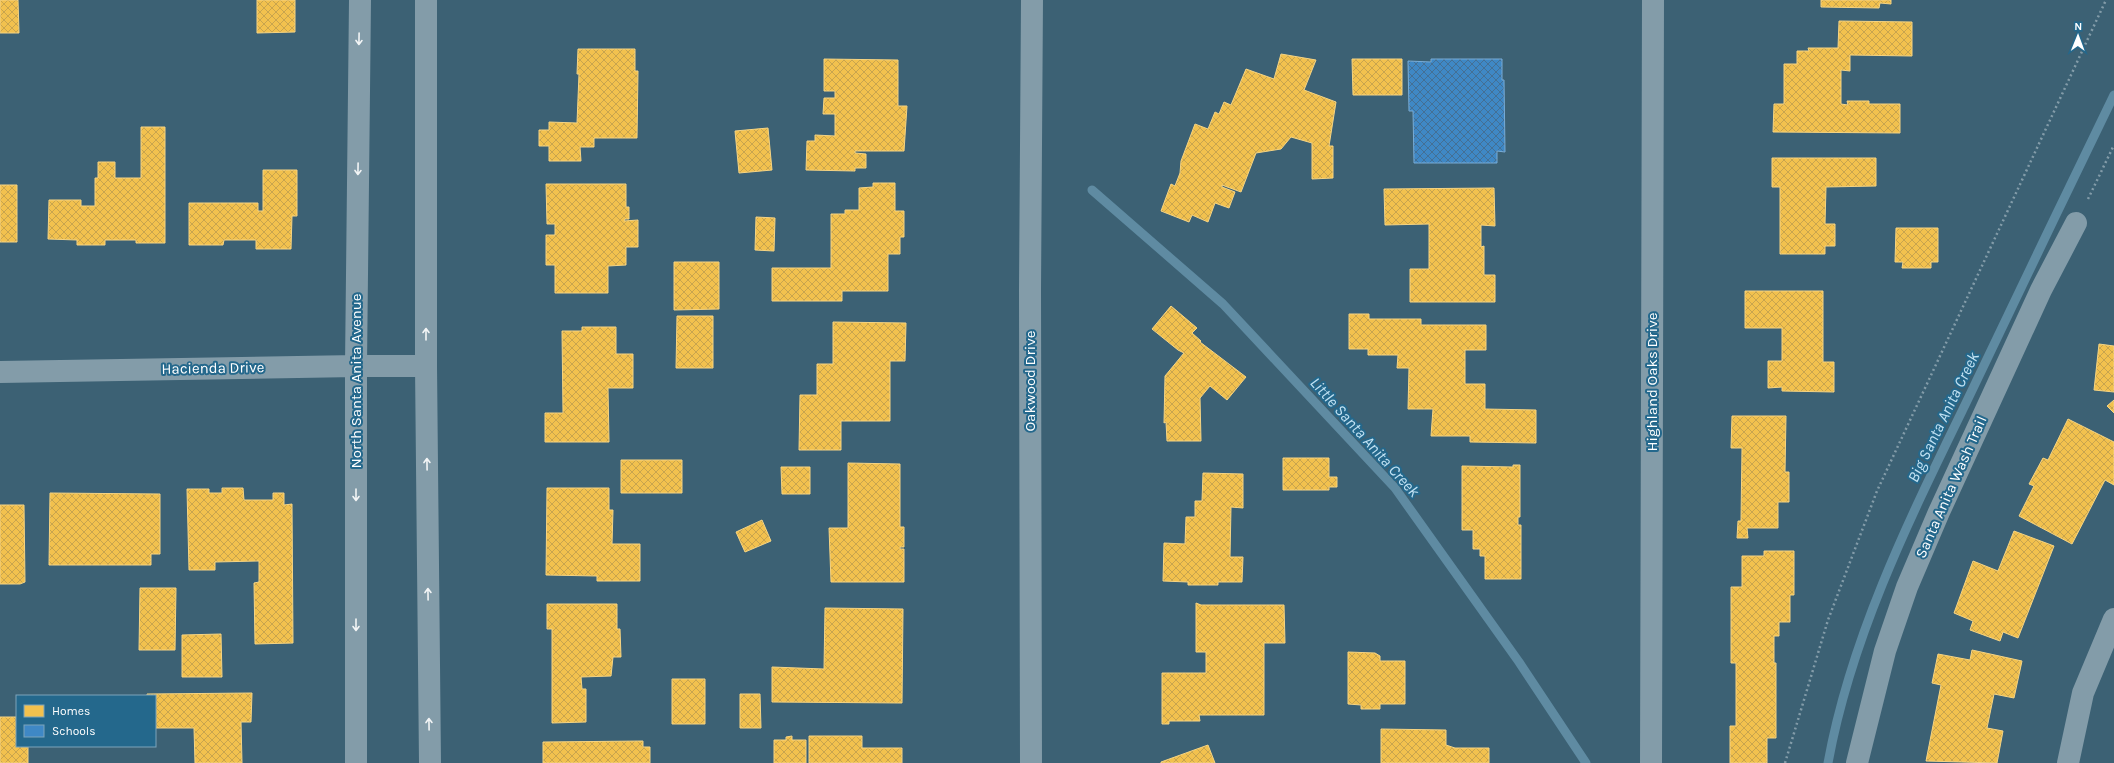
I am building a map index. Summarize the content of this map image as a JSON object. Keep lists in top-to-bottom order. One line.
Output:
{"streets":{"street":["Hacienda Drive","North Santa Anita Avenue","Oakwood Drive","Highland Oaks Drive","Santa Anita Wash Trail"]},"crossings":[["Hacienda Drive","North Santa Anita Avenue"]],"water":["Big Santa Anita Creek","Little Santa Anita Creek"],"legend":["Homes","Schools"],"north":"top"}
